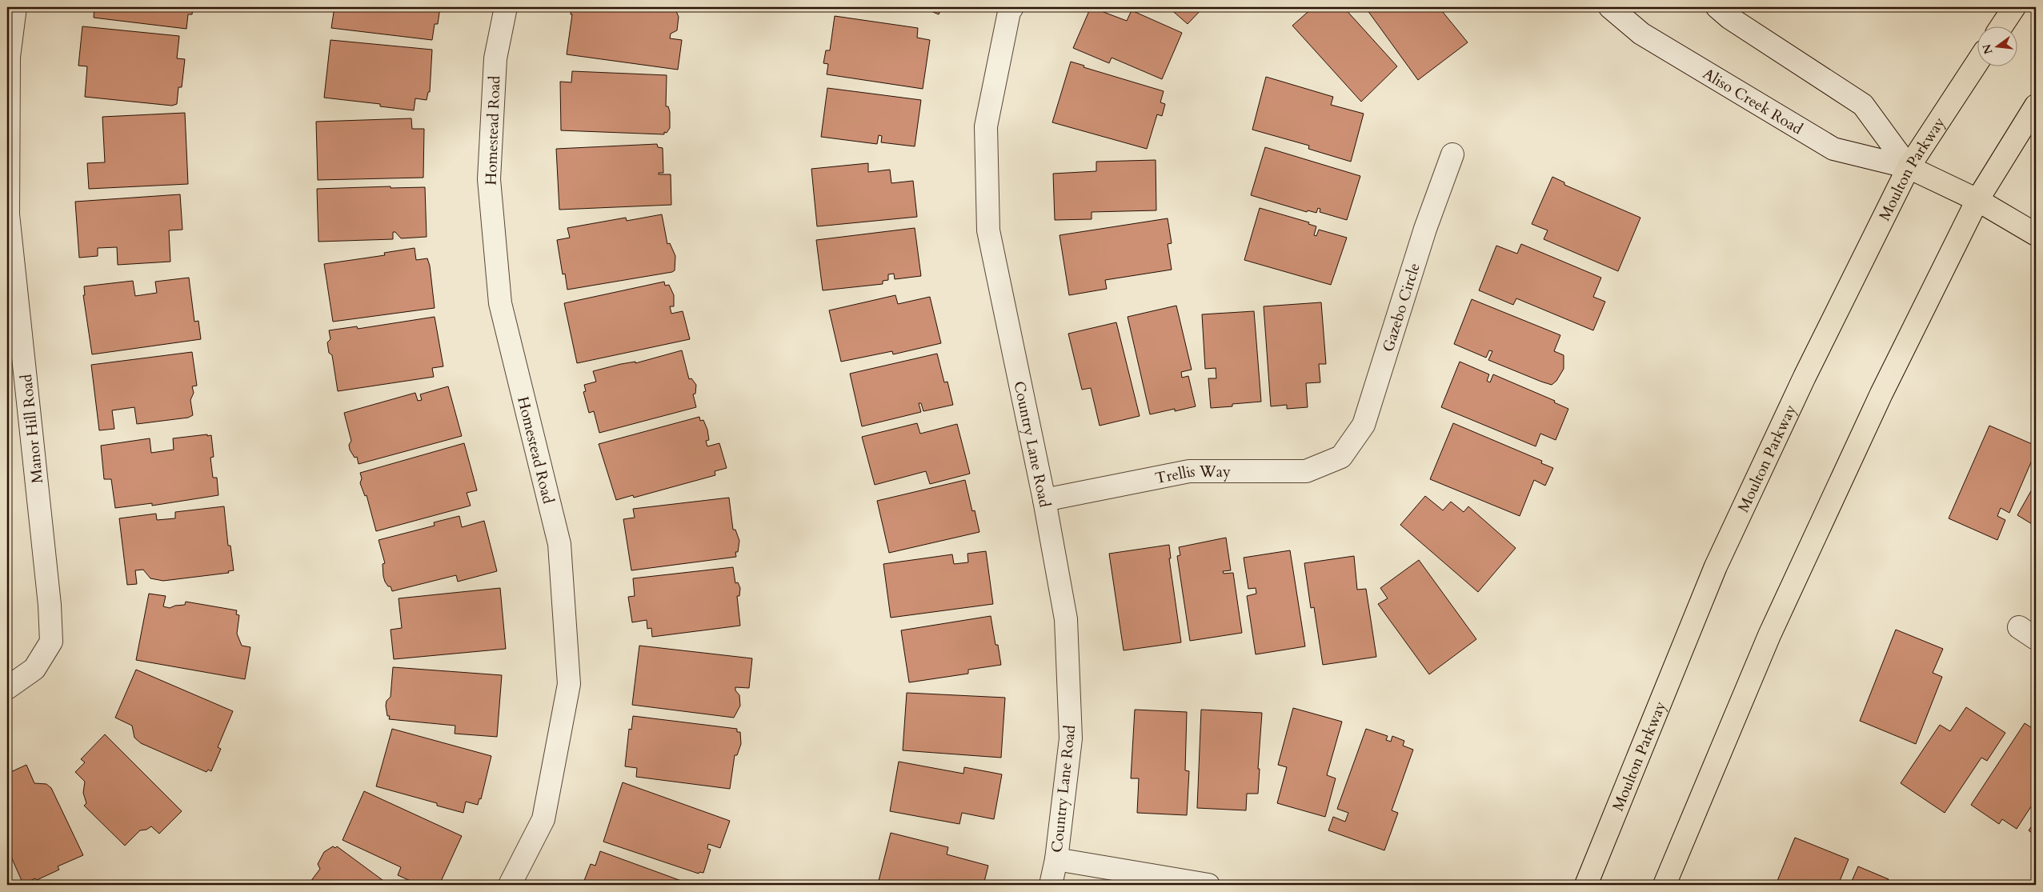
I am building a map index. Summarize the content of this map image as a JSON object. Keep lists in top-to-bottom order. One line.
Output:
{"streets":{"main road":["Aliso Creek Road","Moulton Parkway"],"street":["Homestead Road","Gazebo Circle","Manor Hill Road","Country Lane Road","Trellis Way"]},"crossings":[["Aliso Creek Road","Moulton Parkway"],["Gazebo Circle","Trellis Way"],["Country Lane Road","Trellis Way"]],"north":"left"}
